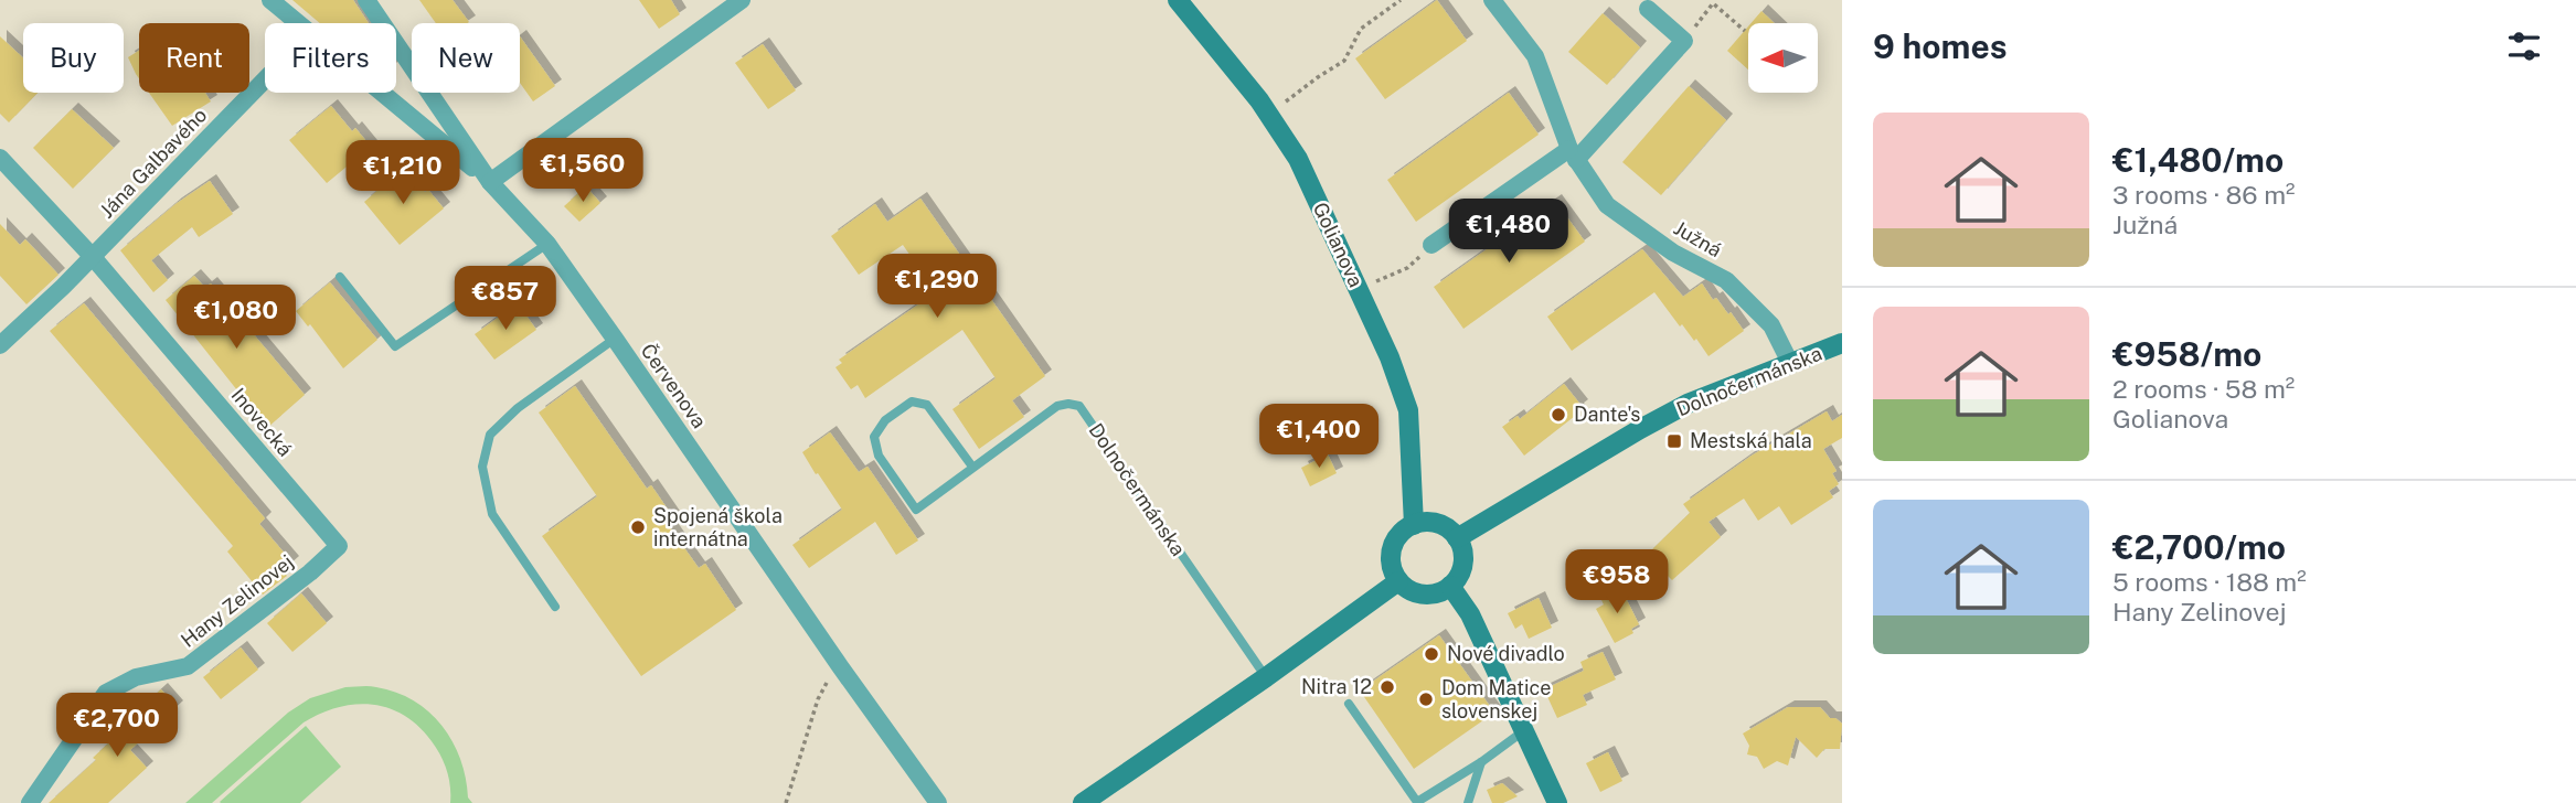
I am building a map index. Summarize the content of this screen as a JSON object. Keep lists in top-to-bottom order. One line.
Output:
{"streets":{"street":["Jána Galbavého","Južná","Golianova","Dolnočermánska","Červenova","Inovecká","Hany Zelinovej"]},"crossings":[["Jána Galbavého","Inovecká"],["Južná","Dolnočermánska"],["Golianova","Dolnočermánska"],["Inovecká","Hany Zelinovej"]],"places":{"other":["Dante's","Spojená škola internátna","Nové divadlo","Nitra 12","Dom Matice slovenskej"],"transit":["Mestská hala"]},"north":"left","page":{"heading":"9 homes","chip":["Buy","Rent","Filters","New"],"list":[{"name":"€1,480/mo","note":"3 rooms · 86 m² · Južná"},{"name":"€958/mo","note":"2 rooms · 58 m² · Golianova"},{"name":"€2,700/mo","note":"5 rooms · 188 m² · Hany Zelinovej"}],"price":["€1,560","€1,210","€1,480","€1,290","€857","€1,080","€1,400","€958","€2,700"]}}
